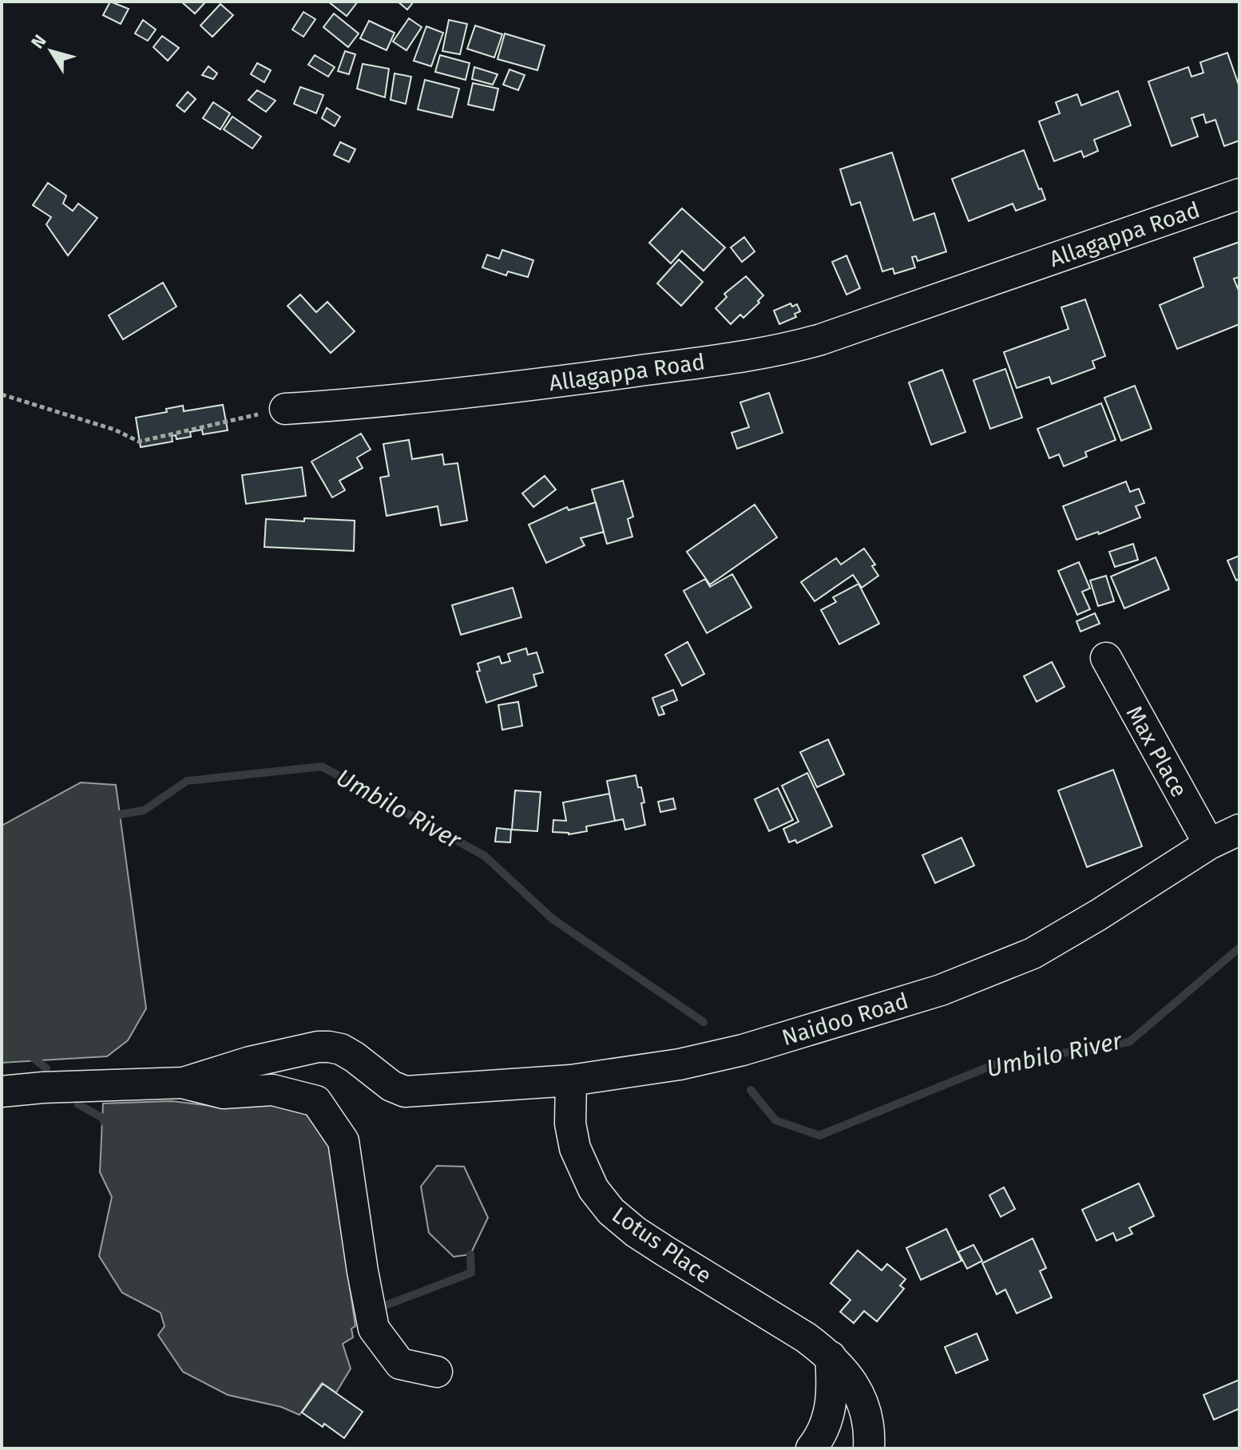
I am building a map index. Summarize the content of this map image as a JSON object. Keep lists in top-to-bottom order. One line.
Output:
{"streets":{"street":["Allagappa Road","Max Place","Naidoo Road","Lotus Place"]},"crossings":[["Max Place","Naidoo Road"],["Naidoo Road","Lotus Place"]],"water":["Umbilo River"],"north":"top left"}
